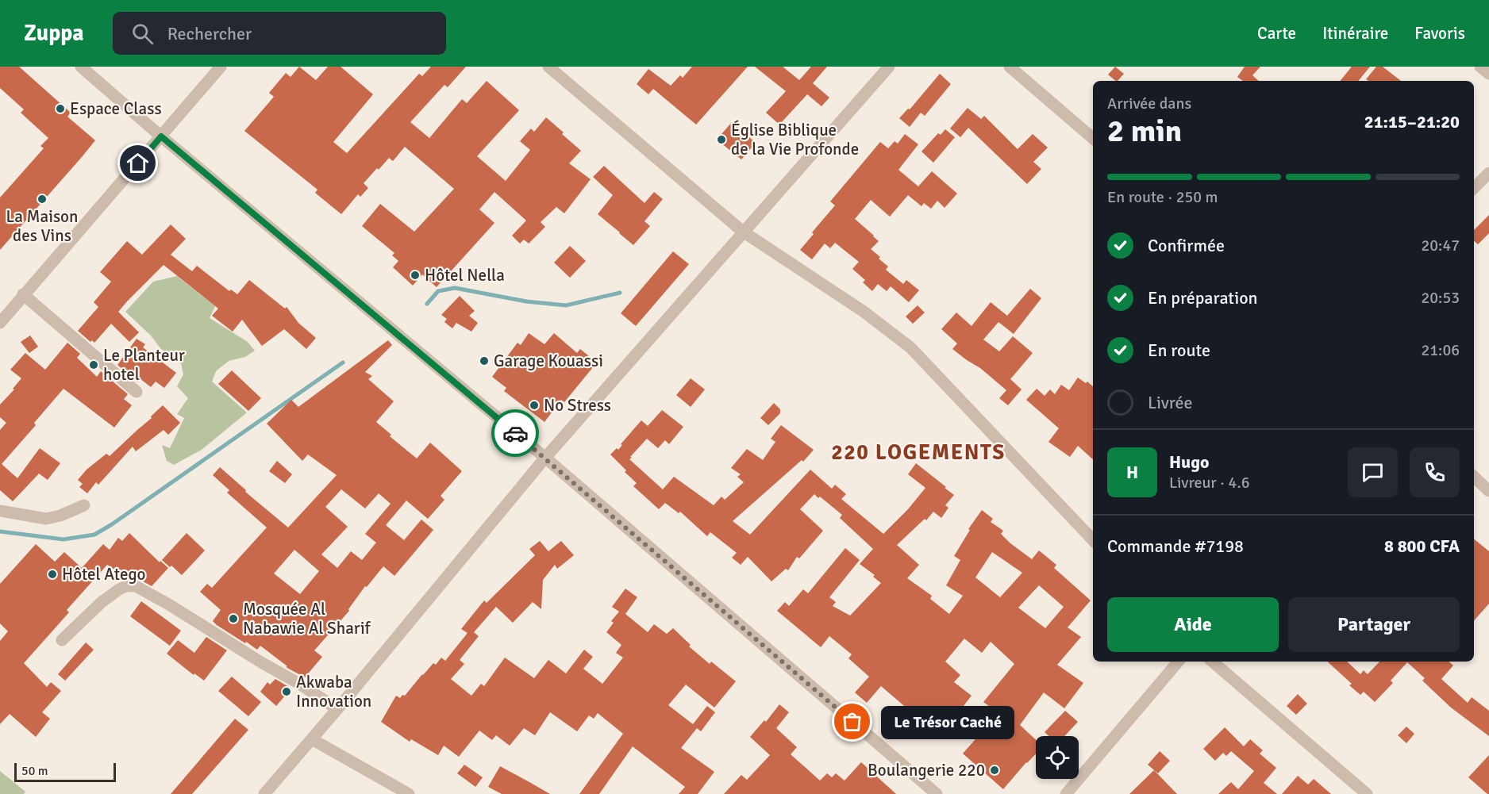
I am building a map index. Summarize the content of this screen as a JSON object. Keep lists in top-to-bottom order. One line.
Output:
{"districts":["220 LOGEMENTS"],"places":["Espace Class","Église Biblique de la Vie Profonde","La Maison des Vins","Hôtel Nella","Garage Kouassi","Le Planteur hotel","No Stress","Hôtel Atego","Mosquée Al Nabawie Al Sharif","Akwaba Innovation","Le Trésor Caché","Boulangerie 220"],"scale_bar":"50 m","page":{"header":"Zuppa","search":"Rechercher","nav":["Carte","Itinéraire","Favoris"],"heading":["2 min","Arrivée dans","21:15–21:20"],"panel":["Hugo","Livreur · 4.6","Commande #7198","8 800 CFA"],"bar":"En route · 250 m","list":[["Confirmée","20:47"],["En préparation","20:53"],["En route","21:06"],"Livrée"],"round":"H","buttons":["Aide","Partager"],"bubble":"Le Trésor Caché","scale":"50 m"}}
